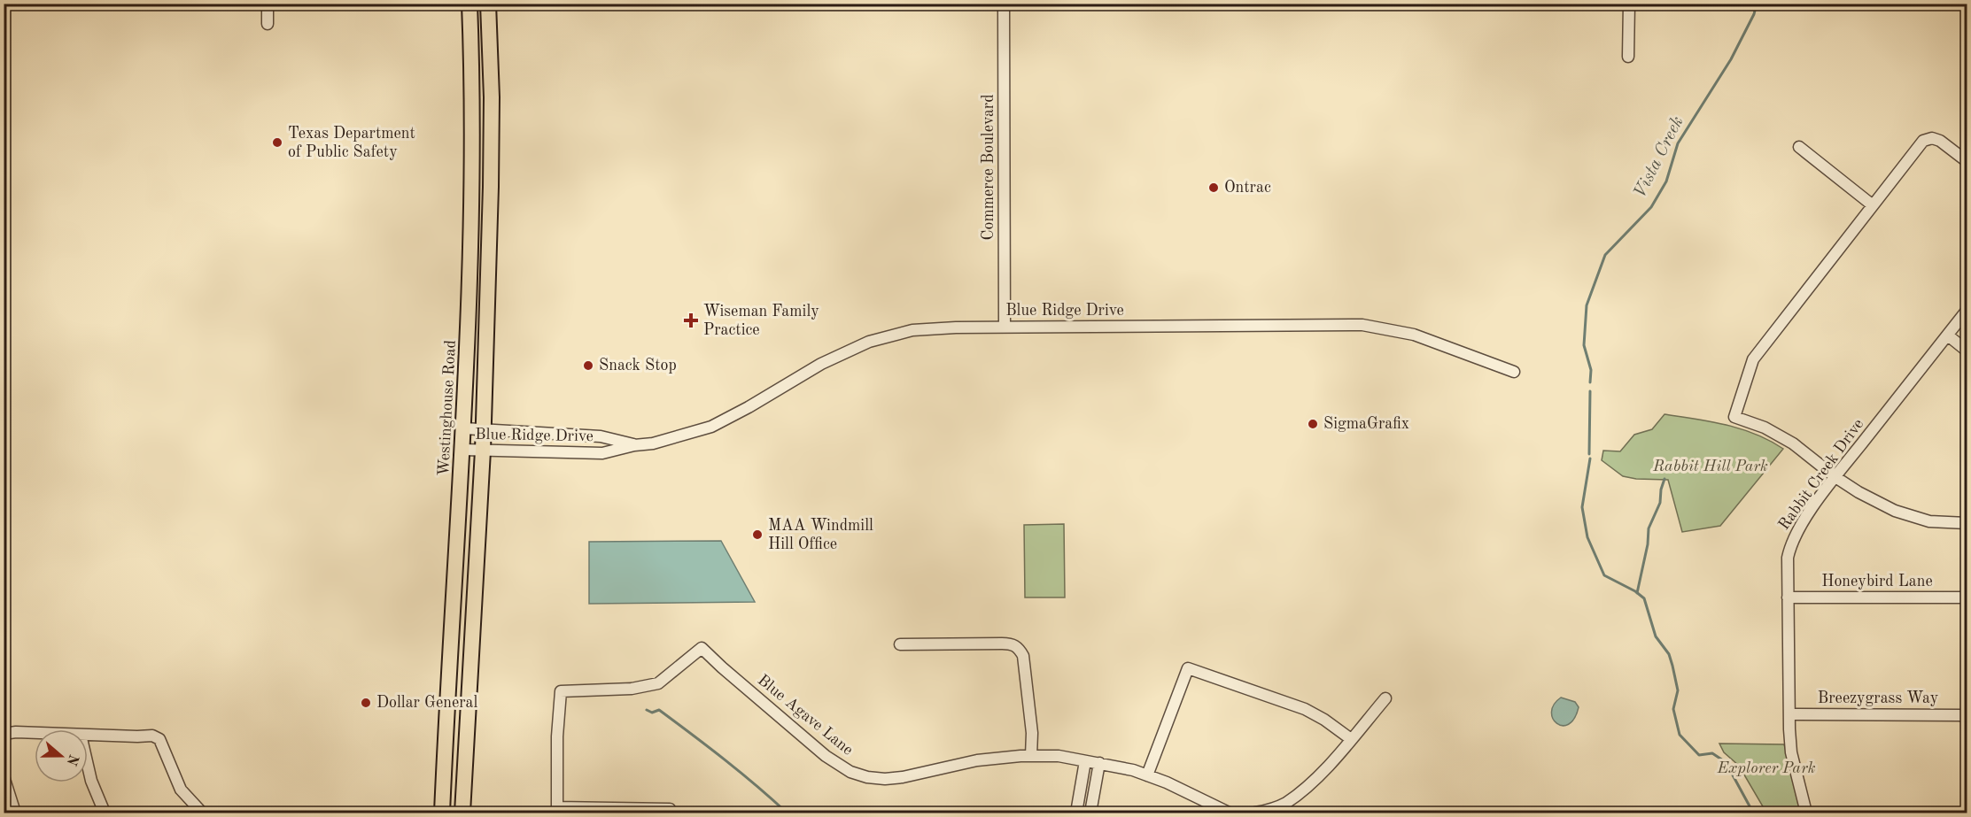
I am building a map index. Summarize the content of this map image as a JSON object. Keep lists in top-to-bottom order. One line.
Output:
{"streets":{"main road":["Westinghouse Road"],"street":["Commerce Boulevard","Blue Ridge Drive","Rabbit Creek Drive","Honeybird Lane","Breezygrass Way","Blue Agave Lane"]},"crossings":[["Commerce Boulevard","Blue Ridge Drive"],["Blue Ridge Drive","Westinghouse Road"],["Rabbit Creek Drive","Honeybird Lane"],["Rabbit Creek Drive","Breezygrass Way"]],"water":["Vista Creek"],"parks":["Rabbit Hill Park","Explorer Park"],"places":{"other":["Texas Department of Public Safety","Ontrac","Snack Stop","SigmaGrafix","MAA Windmill Hill Office","Dollar General"],"health":["Wiseman Family Practice"]},"north":"right"}
